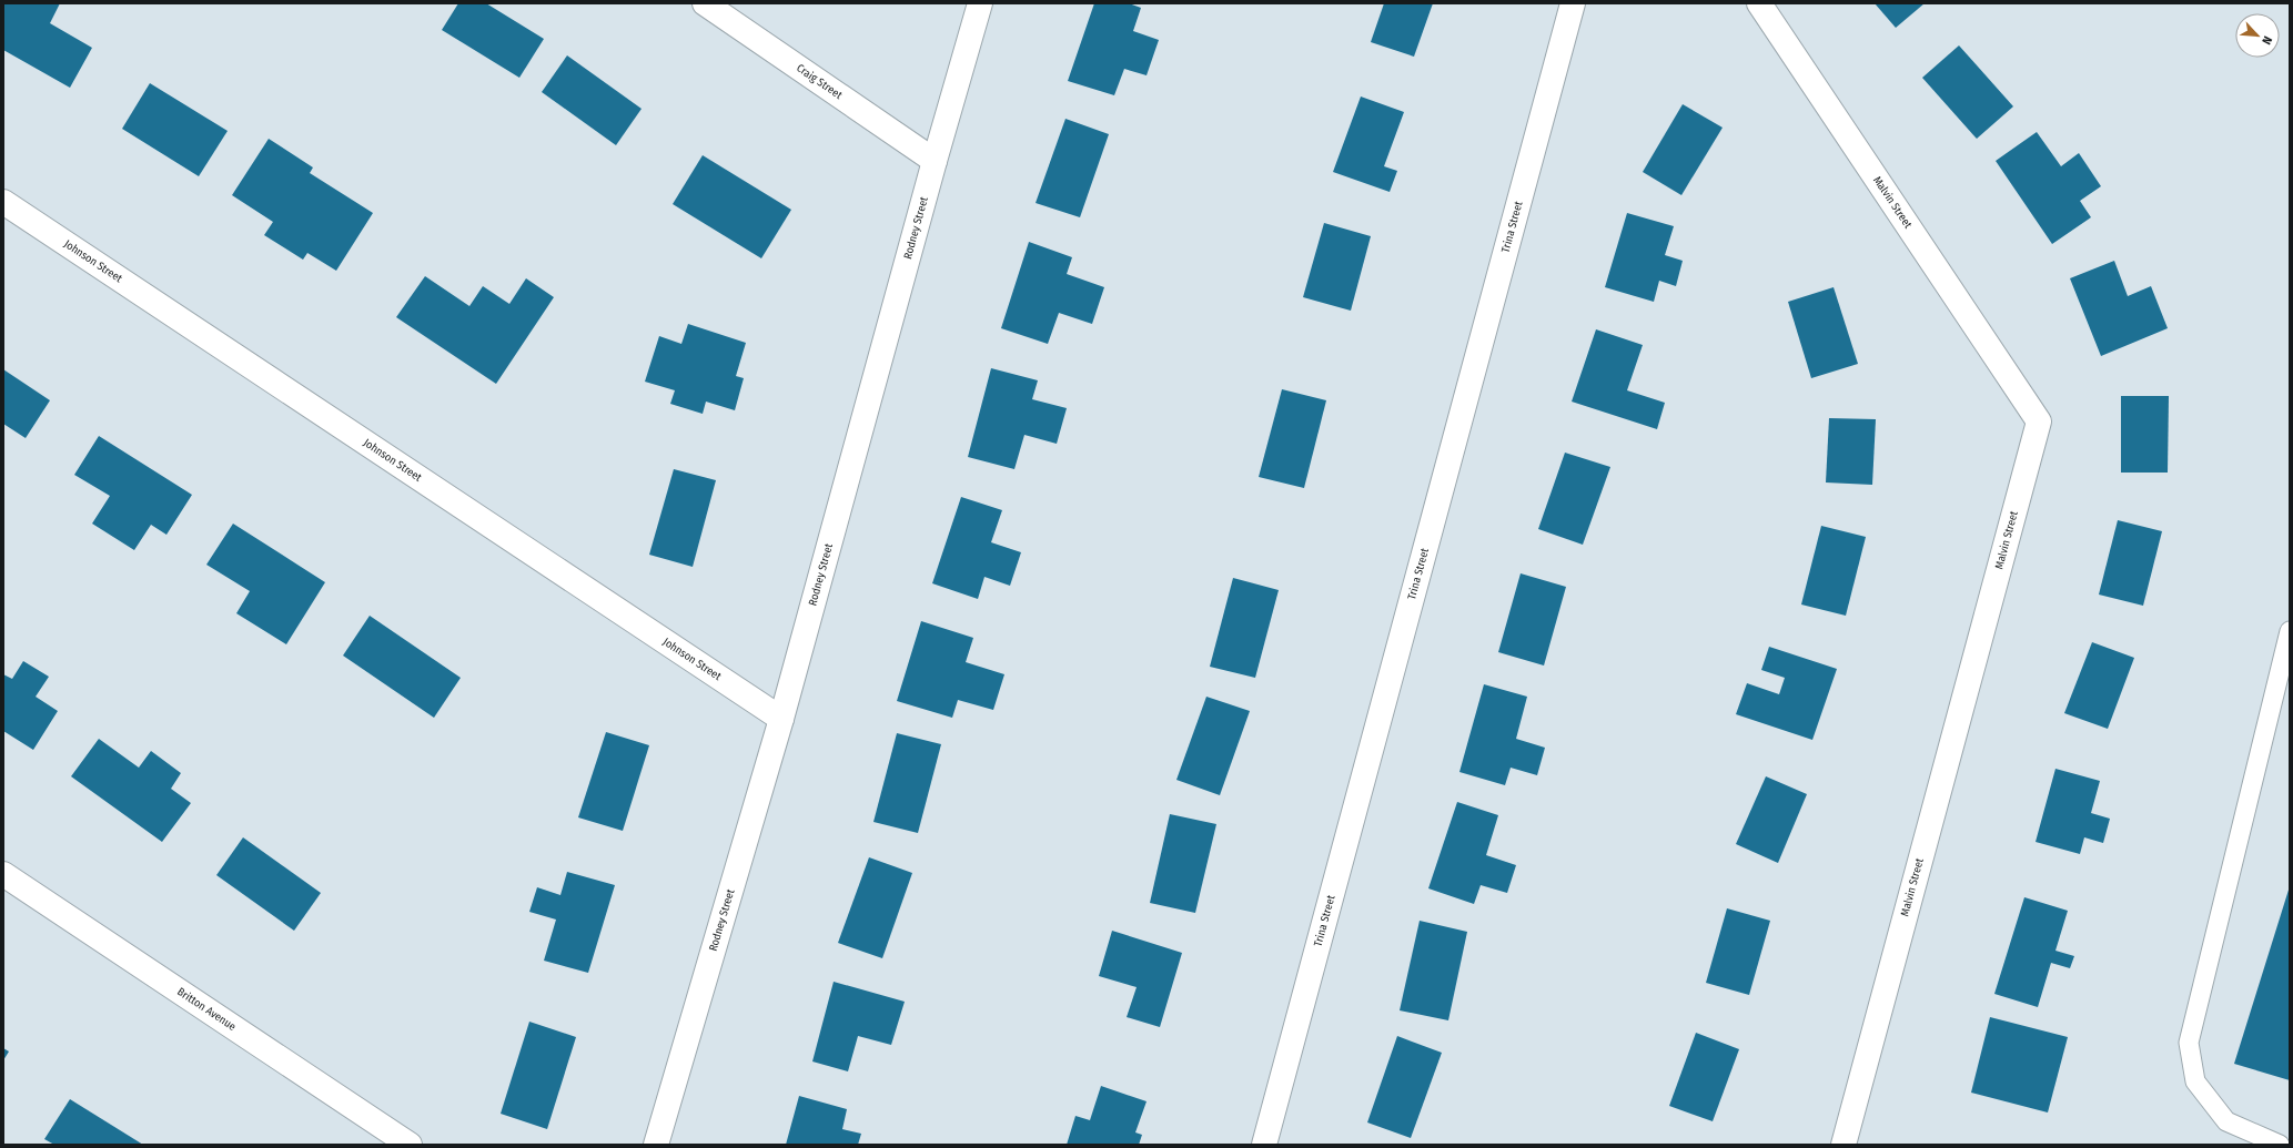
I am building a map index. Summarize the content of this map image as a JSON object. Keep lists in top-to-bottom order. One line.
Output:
{"streets":{"street":["Craig Street","Malvin Street","Trina Street","Rodney Street","Johnson Street","Britton Avenue"]},"crossings":[["Craig Street","Rodney Street"],["Rodney Street","Johnson Street"]],"north":"bottom right"}
